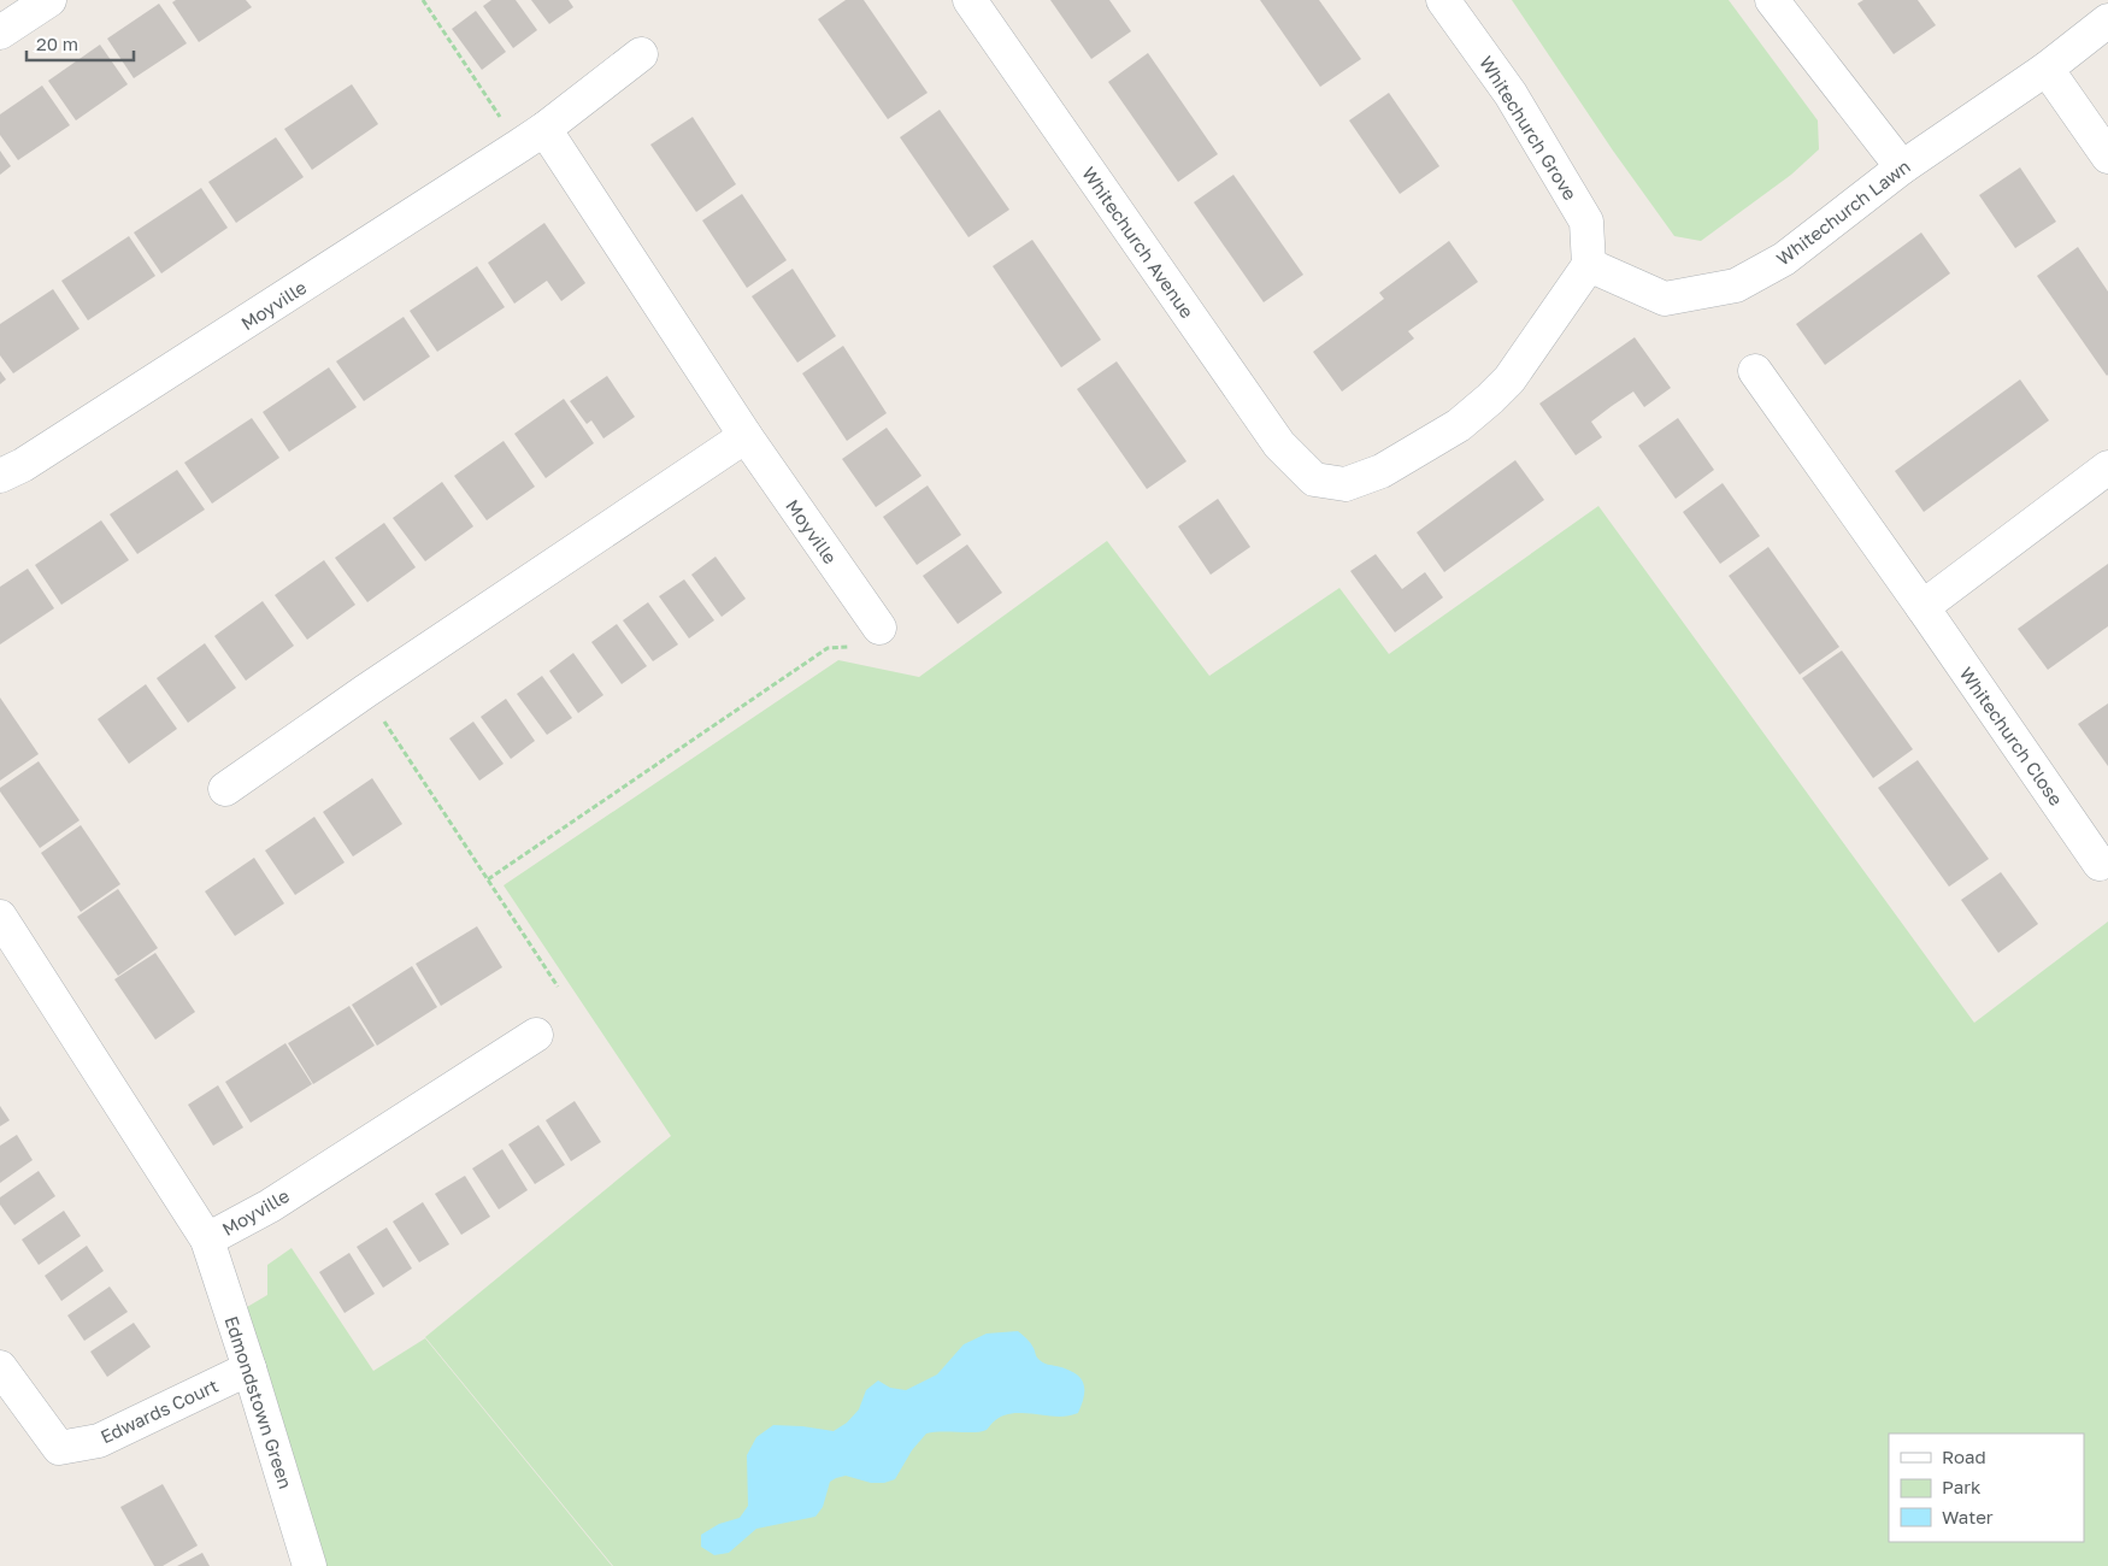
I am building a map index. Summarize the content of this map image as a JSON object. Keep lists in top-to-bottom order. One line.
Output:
{"streets":{"street":["Whitechurch Grove","Whitechurch Lawn","Whitechurch Avenue","Moyville","Whitechurch Close","Edmondstown Green","Edwards Court"]},"crossings":[["Whitechurch Grove","Whitechurch Lawn"],["Whitechurch Grove","Whitechurch Avenue"],["Whitechurch Lawn","Whitechurch Avenue"],["Moyville","Edmondstown Green"],["Edmondstown Green","Edwards Court"]],"legend":["Road","Park","Water"],"scale_bar":"20 m"}
